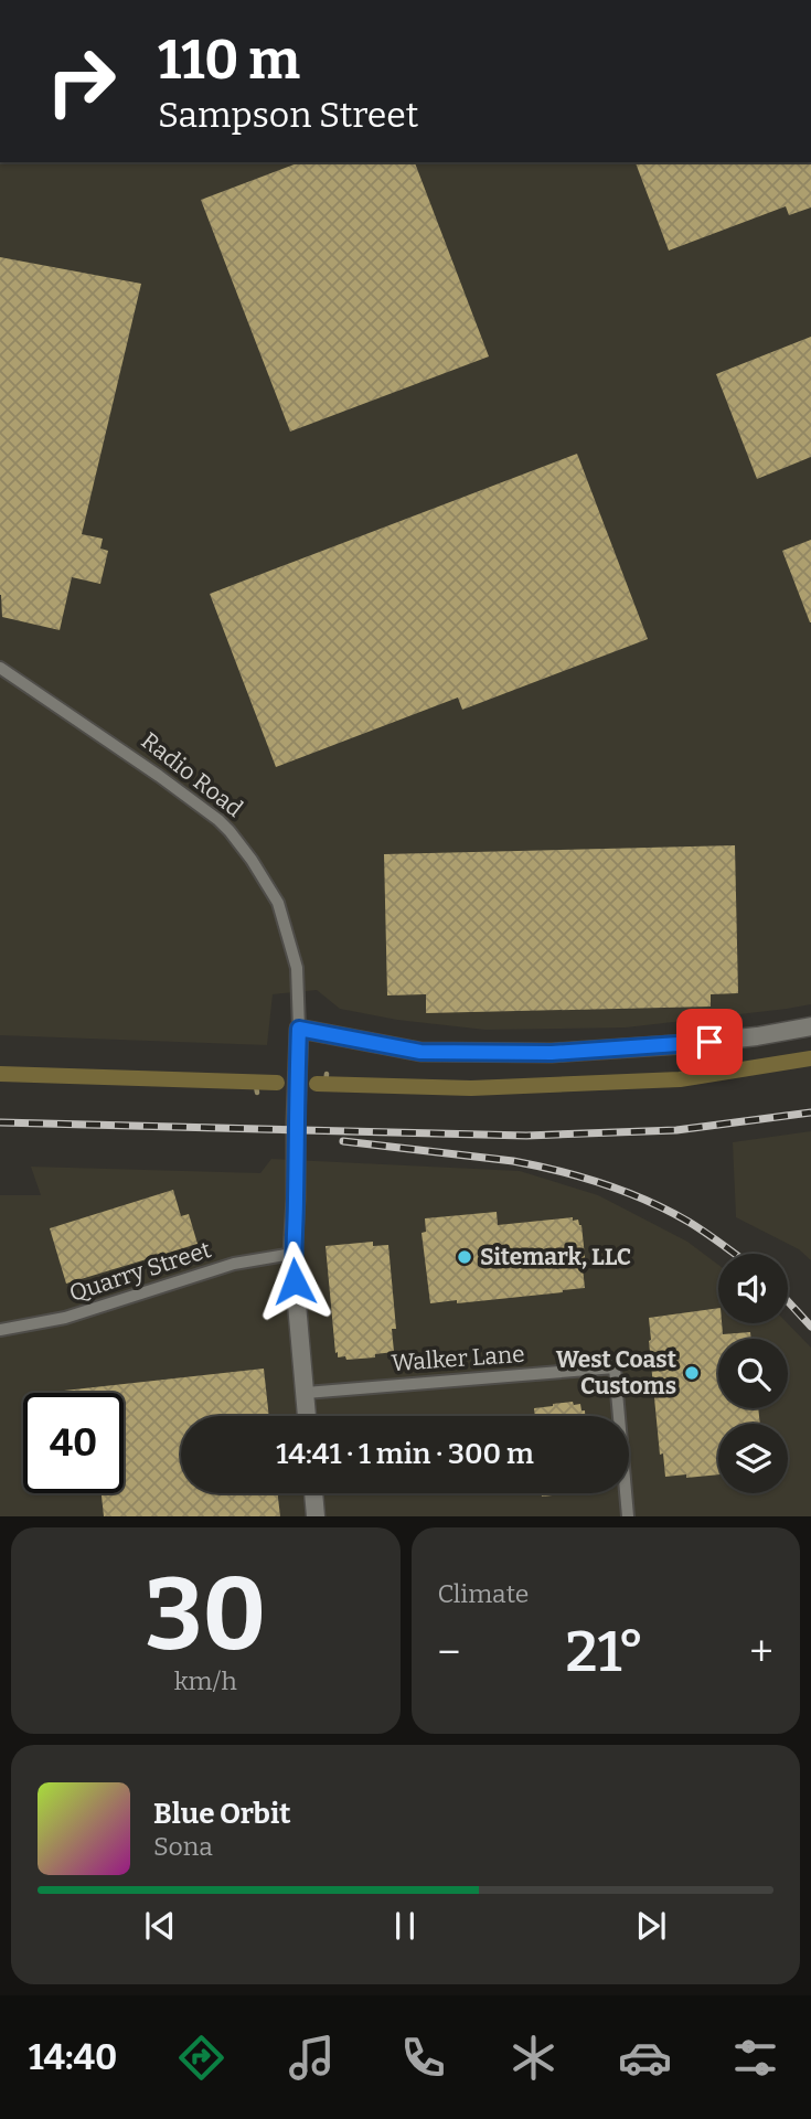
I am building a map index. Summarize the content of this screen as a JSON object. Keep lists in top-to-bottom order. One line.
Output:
{"streets":{"street":["Radio Road","Quarry Street","Walker Lane"]},"crossings":[["Radio Road","Quarry Street"],["Radio Road","Walker Lane"]],"places":["Sitemark, LLC","West Coast Customs"],"page":{"turn":["110 m","Sampson Street"],"limit":"40","trip":"14:41 · 1 min · 300 m","tile":[["30","km/h"],"Climate"],"heat":["−","21°","+"],"song":["Blue Orbit","Sona"],"tabs":"14:40"}}
